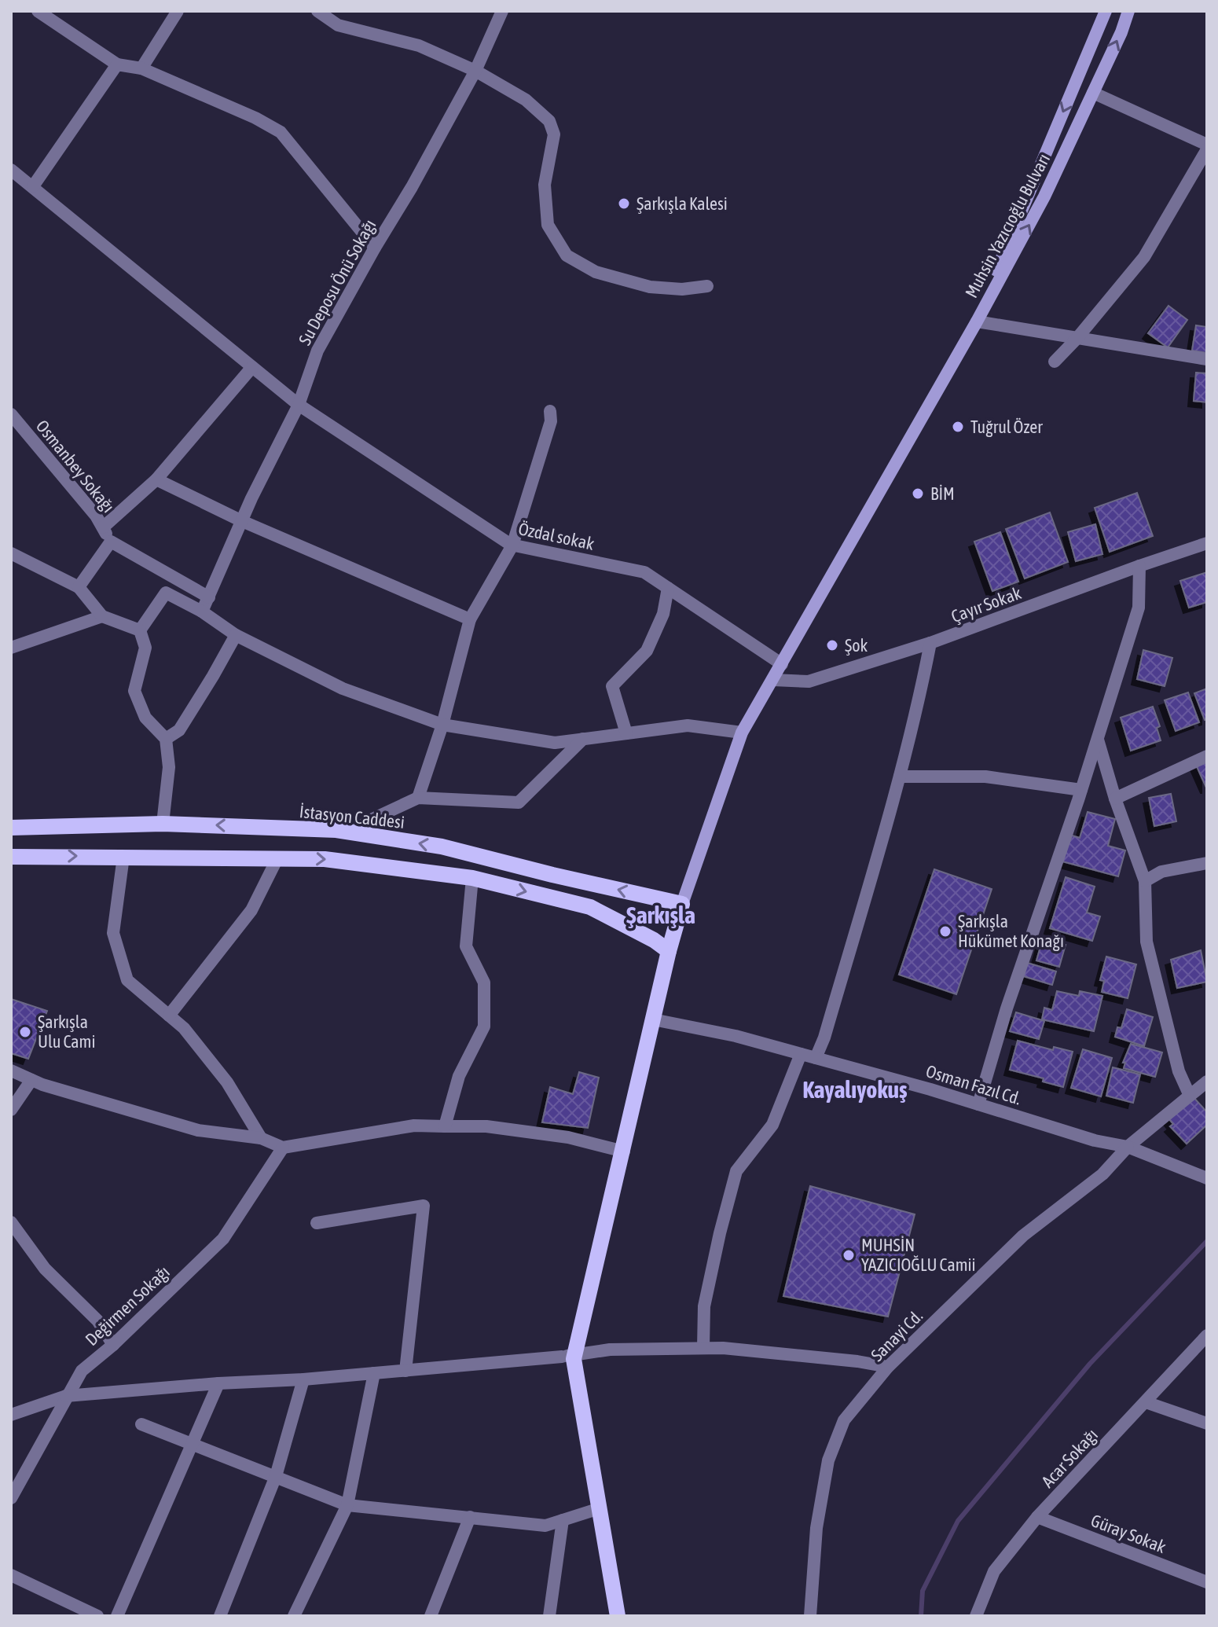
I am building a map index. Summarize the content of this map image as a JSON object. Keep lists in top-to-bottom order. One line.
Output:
{"streets":{"main road":["Muhsin Yazıcıoğlu Bulvarı","İstasyon Caddesi"],"street":["Su Deposu Önü Sokağı","Osmanbey Sokağı","Özdal sokak","Çayır Sokak","Osman Fazıl Cd.","Değirmen Sokağı","Sanayi Cd.","Acar Sokağı","Güray Sokak"]},"crossings":[["Su Deposu Önü Sokağı","Özdal sokak"],["Osman Fazıl Cd.","Sanayi Cd."],["Acar Sokağı","Güray Sokak"]],"districts":["Şarkışla","Kayalıyokuş"],"places":["Şarkışla Kalesi","Tuğrul Özer","BİM","Şok","Şarkışla Hükümet Konağı","Şarkışla Ulu Cami","MUHSİN YAZICIOĞLU Camii"]}
